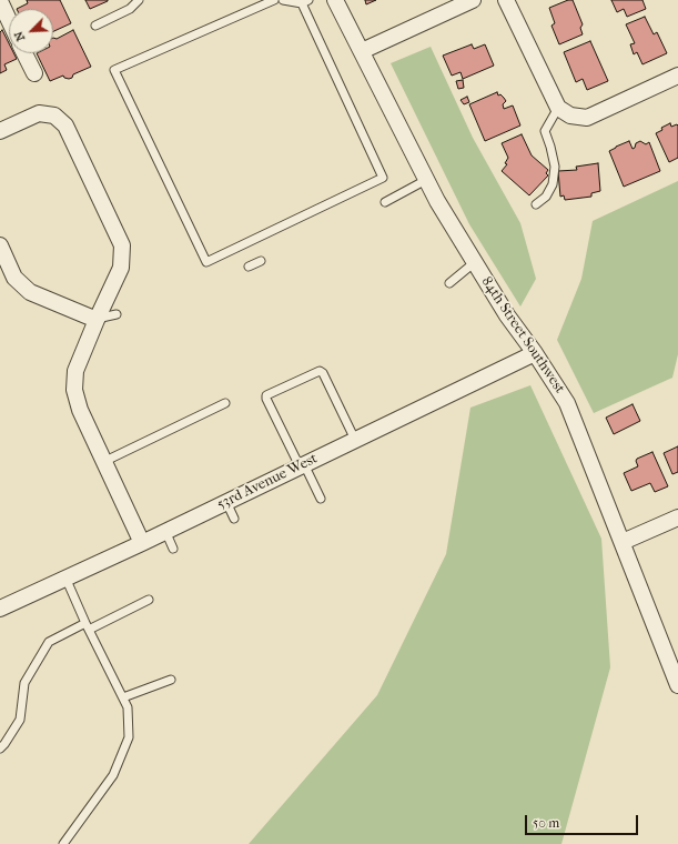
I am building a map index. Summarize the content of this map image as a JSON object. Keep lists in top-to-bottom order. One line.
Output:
{"streets":{"street":["84th Street Southwest","53rd Avenue West"]},"crossings":[["84th Street Southwest","53rd Avenue West"]],"scale_bar":"50 m","north":"bottom left"}
